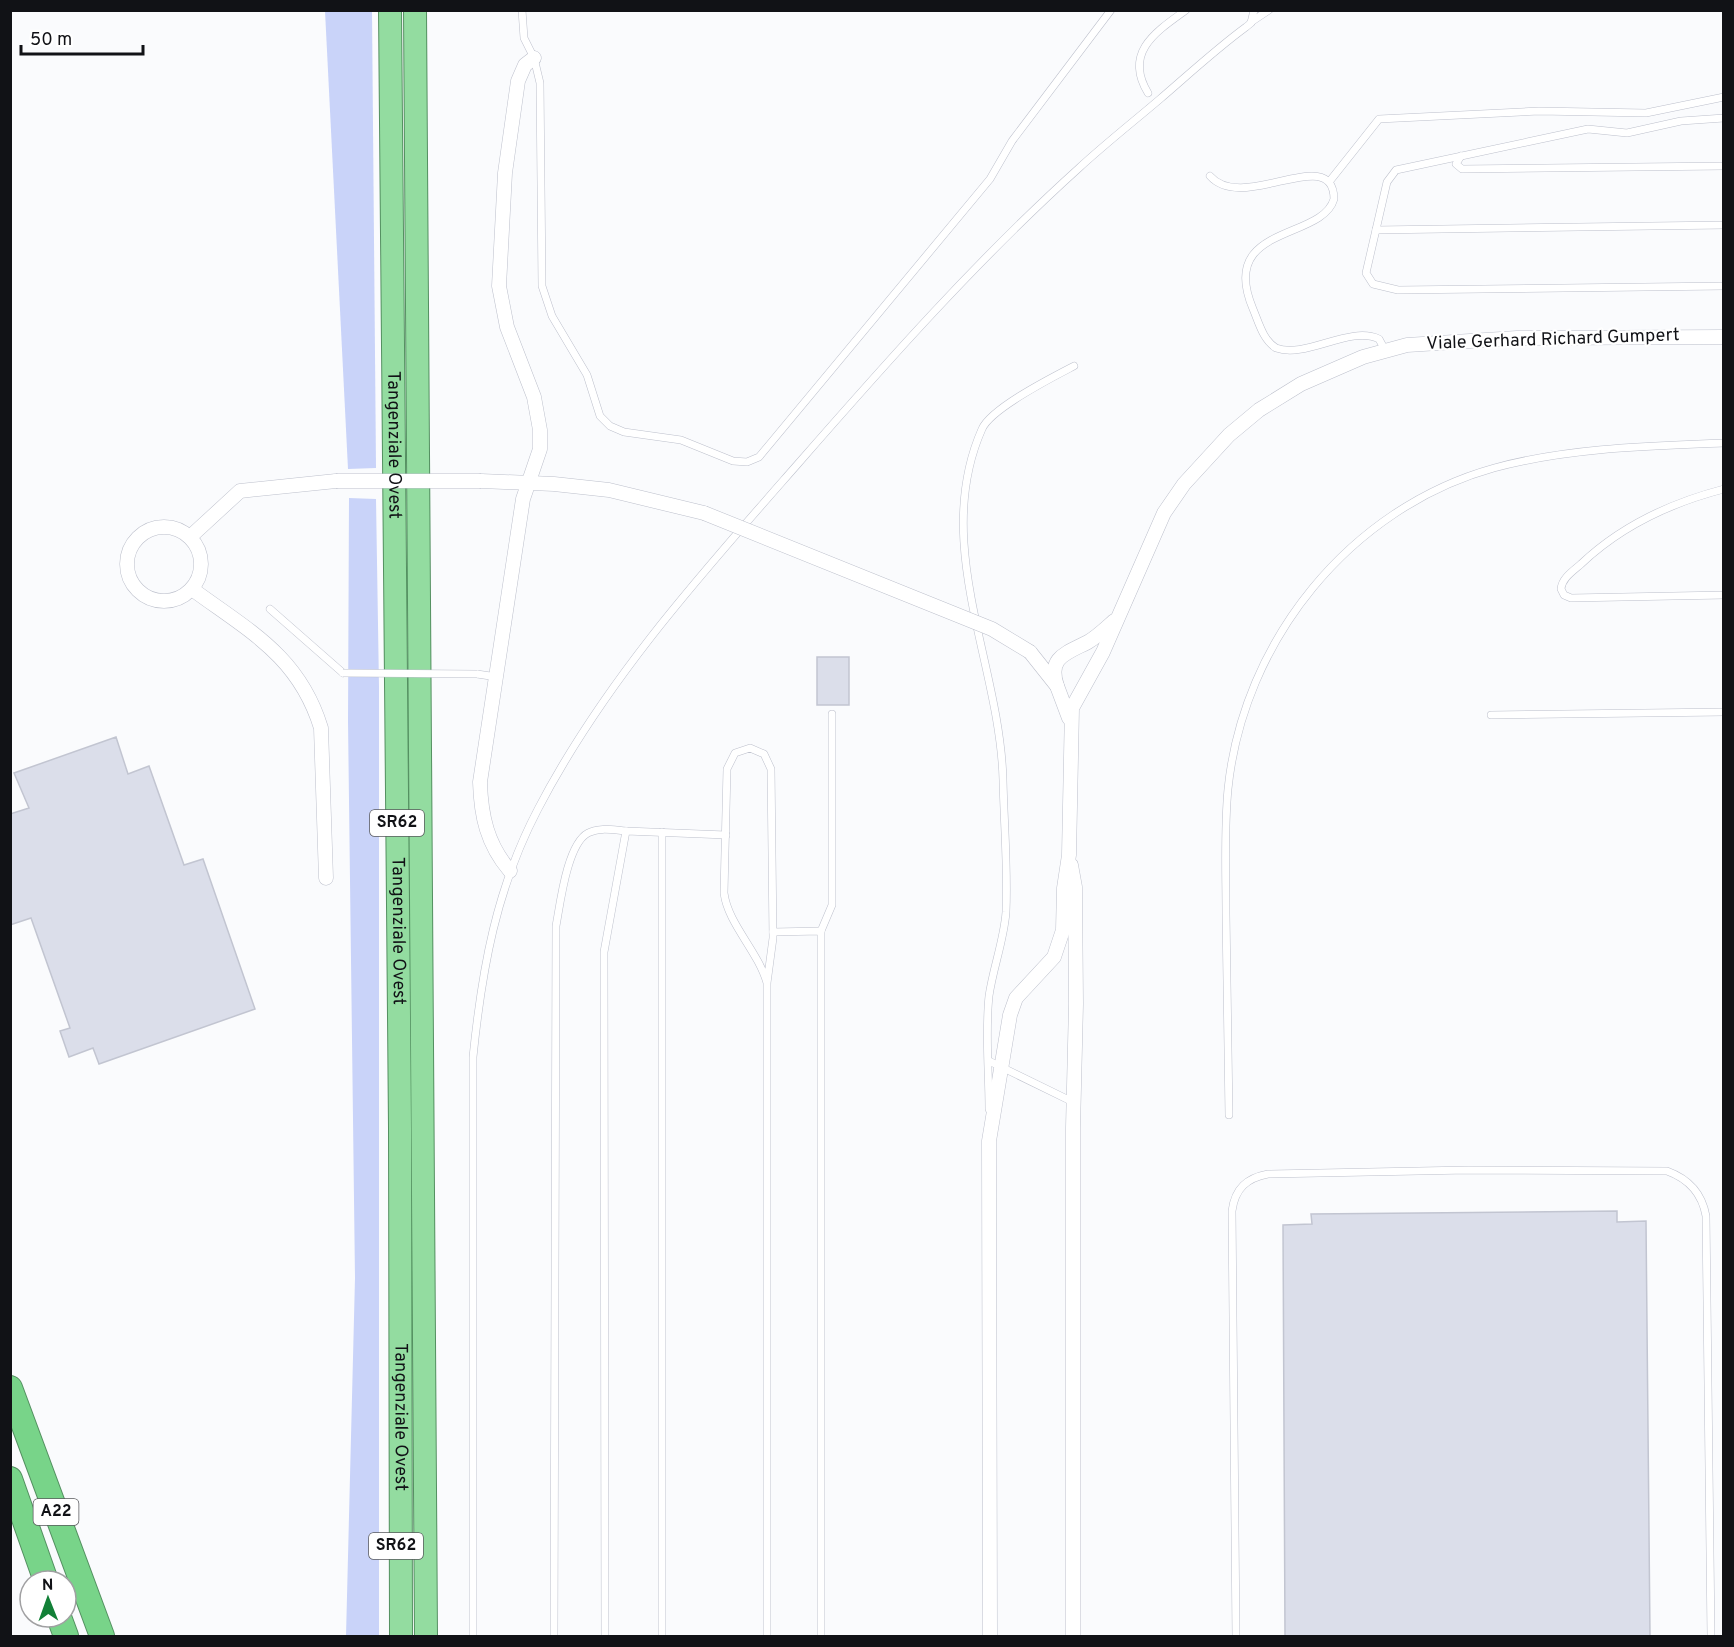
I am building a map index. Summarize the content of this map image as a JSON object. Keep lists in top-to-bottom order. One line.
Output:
{"streets":{"highway":["Tangenziale Ovest","SR62","A22"],"street":["Viale Gerhard Richard Gumpert"]},"crossings":[["Tangenziale Ovest","SR62"]],"scale_bar":"50 m","north":"top"}
